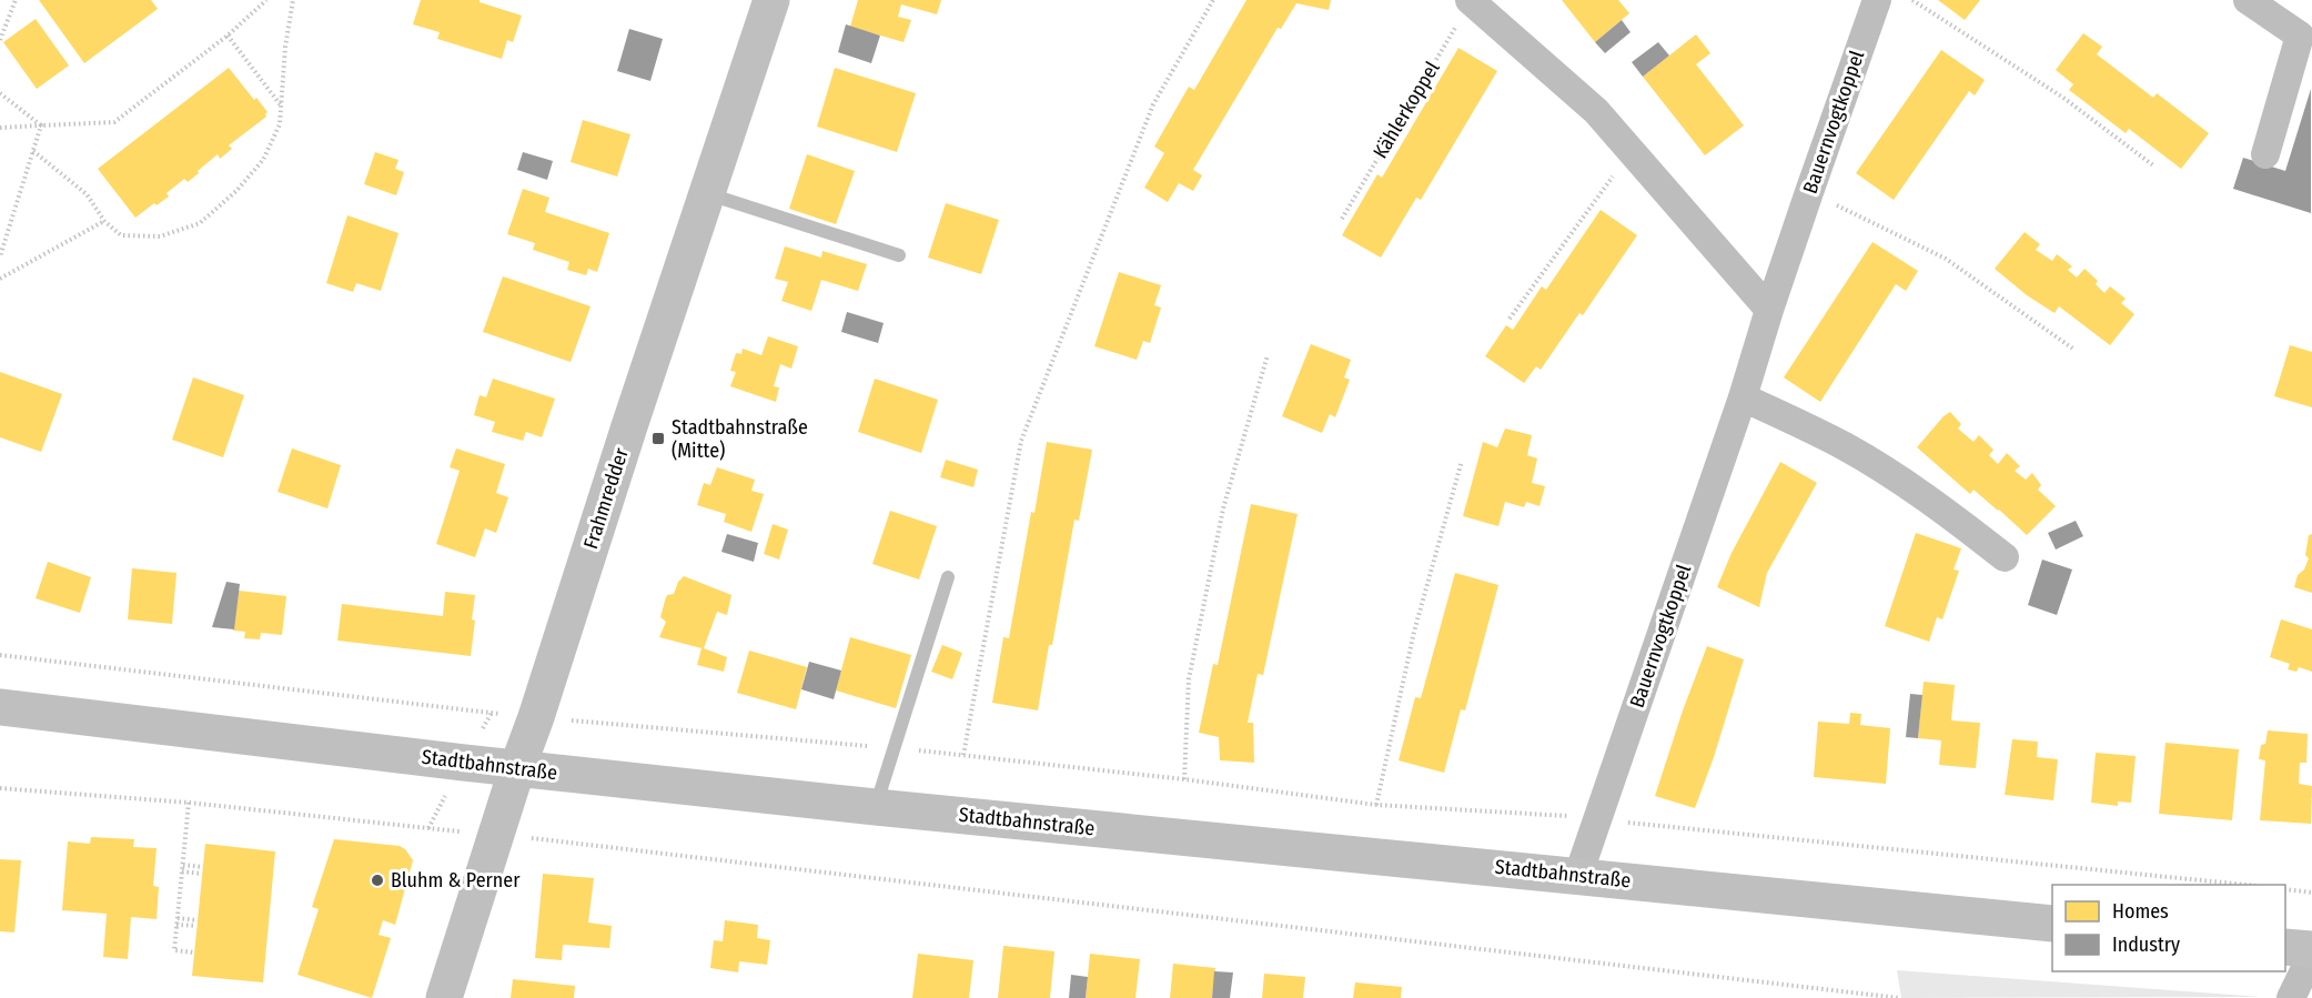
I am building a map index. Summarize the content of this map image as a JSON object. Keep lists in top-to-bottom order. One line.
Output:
{"streets":{"street":["Bauernvogtkoppel","Frahmredder","Stadtbahnstraße"],"path":["Kählerkoppel"]},"crossings":[["Bauernvogtkoppel","Stadtbahnstraße"],["Frahmredder","Stadtbahnstraße"]],"places":{"transit":["Stadtbahnstraße (Mitte)"],"other":["Bluhm & Perner"]},"legend":["Homes","Industry"]}
